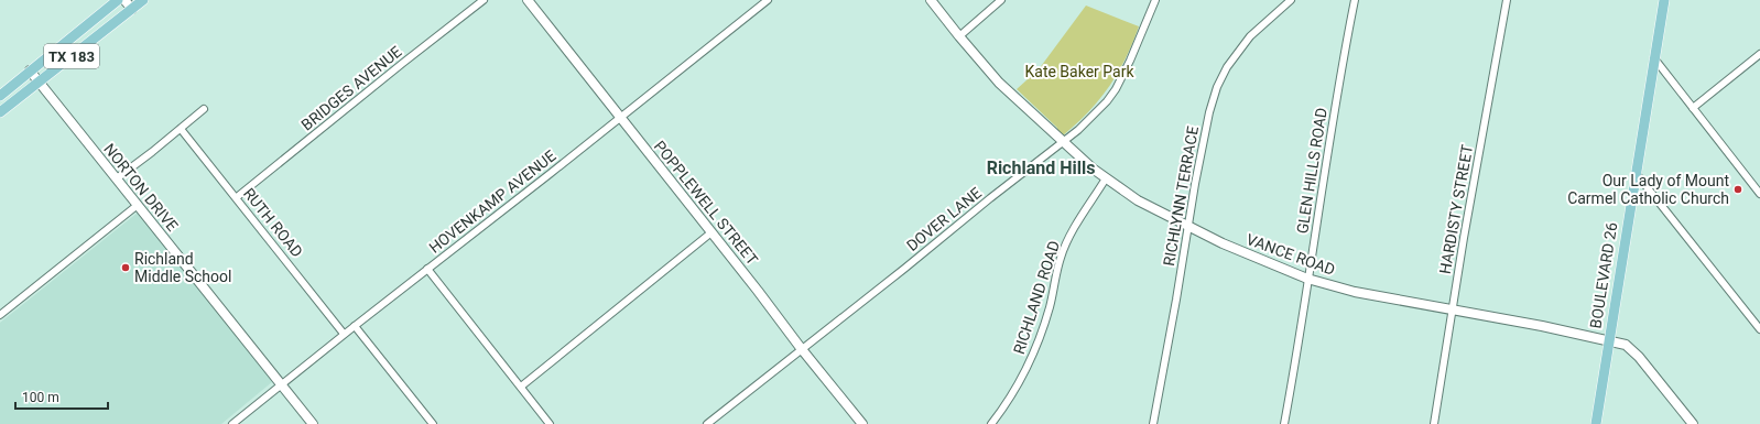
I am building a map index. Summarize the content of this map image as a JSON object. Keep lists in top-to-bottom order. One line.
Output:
{"streets":{"main road":["TX 183","BOULEVARD 26"],"street":["BRIDGES AVENUE","GLEN HILLS ROAD","NORTON DRIVE","RICHLYNN TERRACE","HOVENKAMP AVENUE","POPPLEWELL STREET","HARDISTY STREET","DOVER LANE","RUTH ROAD","VANCE ROAD","RICHLAND ROAD"]},"crossings":[["TX 183","NORTON DRIVE"],["BRIDGES AVENUE","RUTH ROAD"],["GLEN HILLS ROAD","VANCE ROAD"],["NORTON DRIVE","HOVENKAMP AVENUE"],["RICHLYNN TERRACE","VANCE ROAD"],["HOVENKAMP AVENUE","POPPLEWELL STREET"],["HOVENKAMP AVENUE","RUTH ROAD"],["POPPLEWELL STREET","DOVER LANE"],["HARDISTY STREET","VANCE ROAD"],["DOVER LANE","VANCE ROAD"],["VANCE ROAD","BOULEVARD 26"],["VANCE ROAD","RICHLAND ROAD"]],"districts":["Richland Hills"],"parks":["Kate Baker Park"],"places":["Our Lady of Mount Carmel Catholic Church","Richland Middle School"],"scale_bar":"100 m"}
